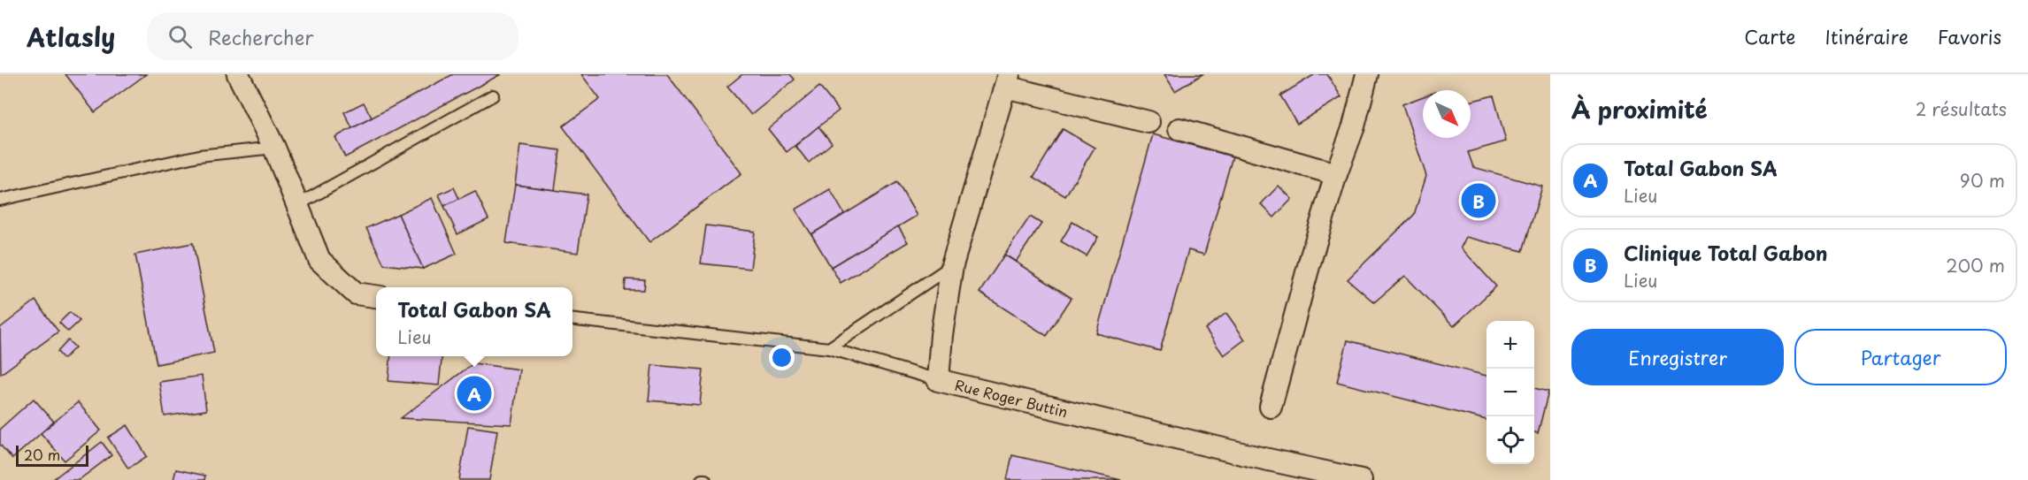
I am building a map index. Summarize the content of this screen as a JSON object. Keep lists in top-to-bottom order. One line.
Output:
{"streets":{"street":["Rue Roger Buttin"]},"scale_bar":"20 m","north":"bottom right","page":{"header":"Atlasly","search":"Rechercher","nav":["Carte","Itinéraire","Favoris"],"heading":["À proximité","2 résultats"],"list":[{"mark":"A","name":"Total Gabon SA","note":"Lieu","value":"90 m"},{"mark":"B","name":"Clinique Total Gabon","note":"Lieu","value":"200 m"}],"pins":["B","A"],"popup":["Total Gabon SA","Lieu"],"buttons":["Enregistrer","Partager"],"map_buttons":["+","−"],"scale":"20 m"}}
